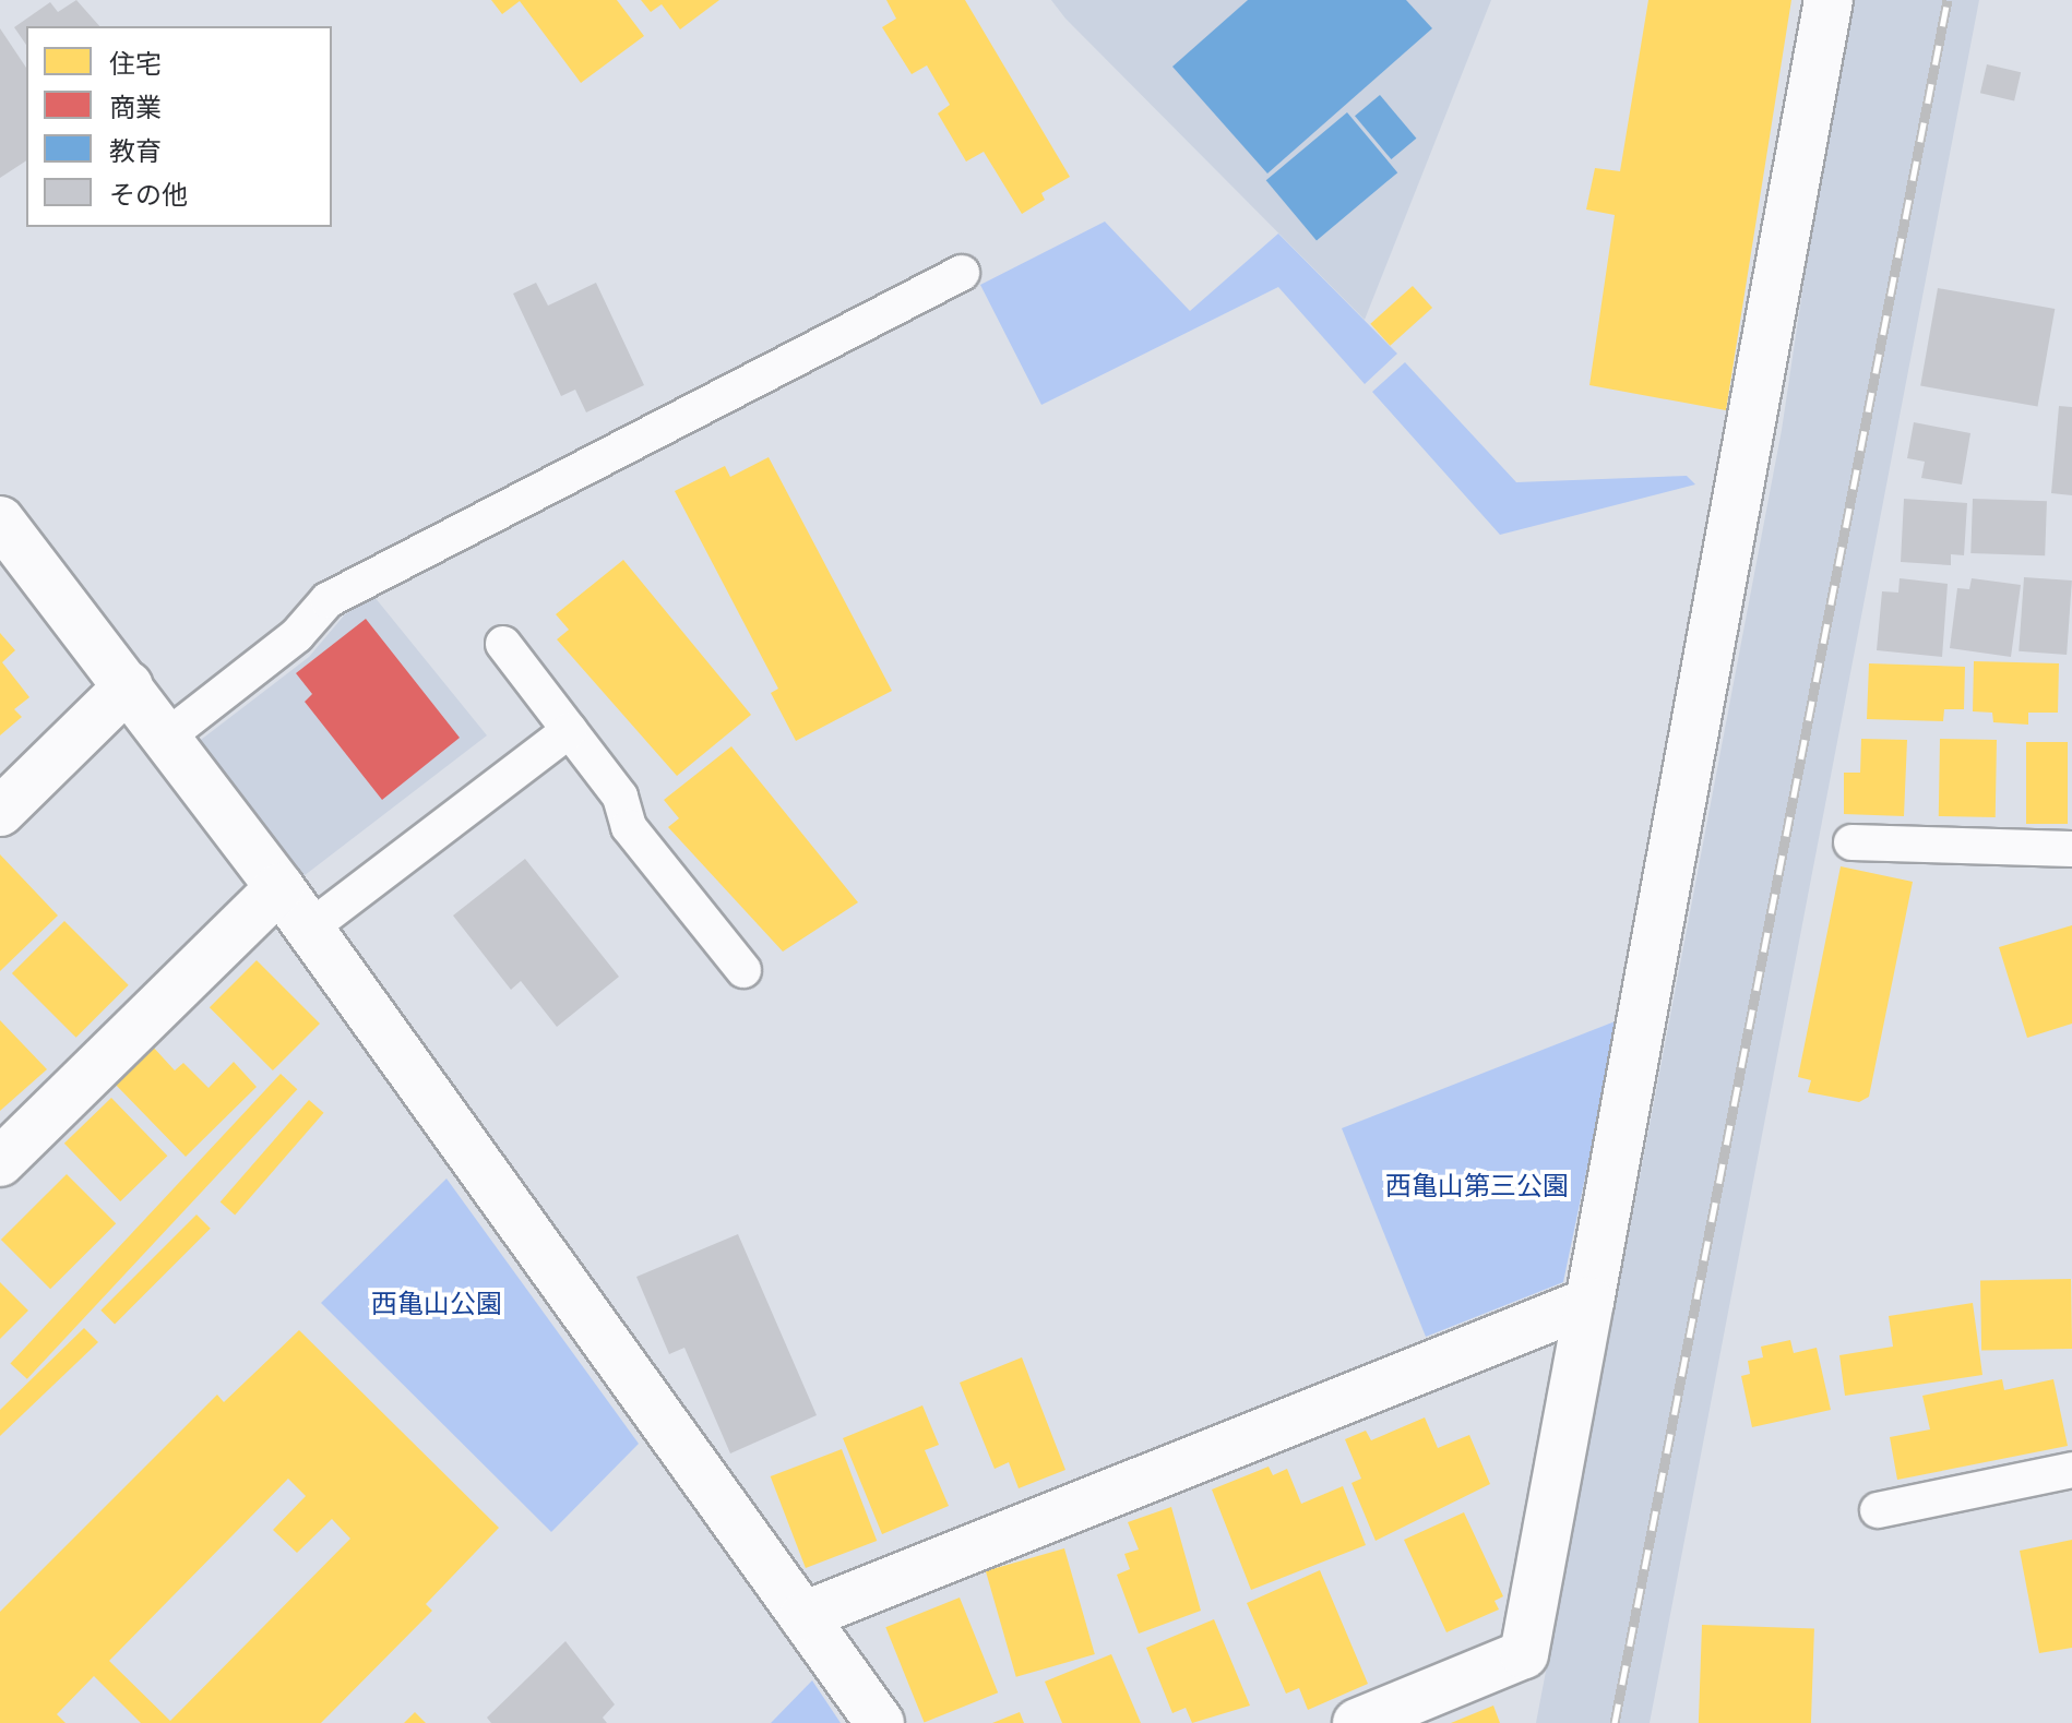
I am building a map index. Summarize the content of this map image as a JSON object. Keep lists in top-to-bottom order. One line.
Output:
{"parks":["西亀山第三公園","西亀山公園"],"legend":["住宅","商業","教育","その他"]}
